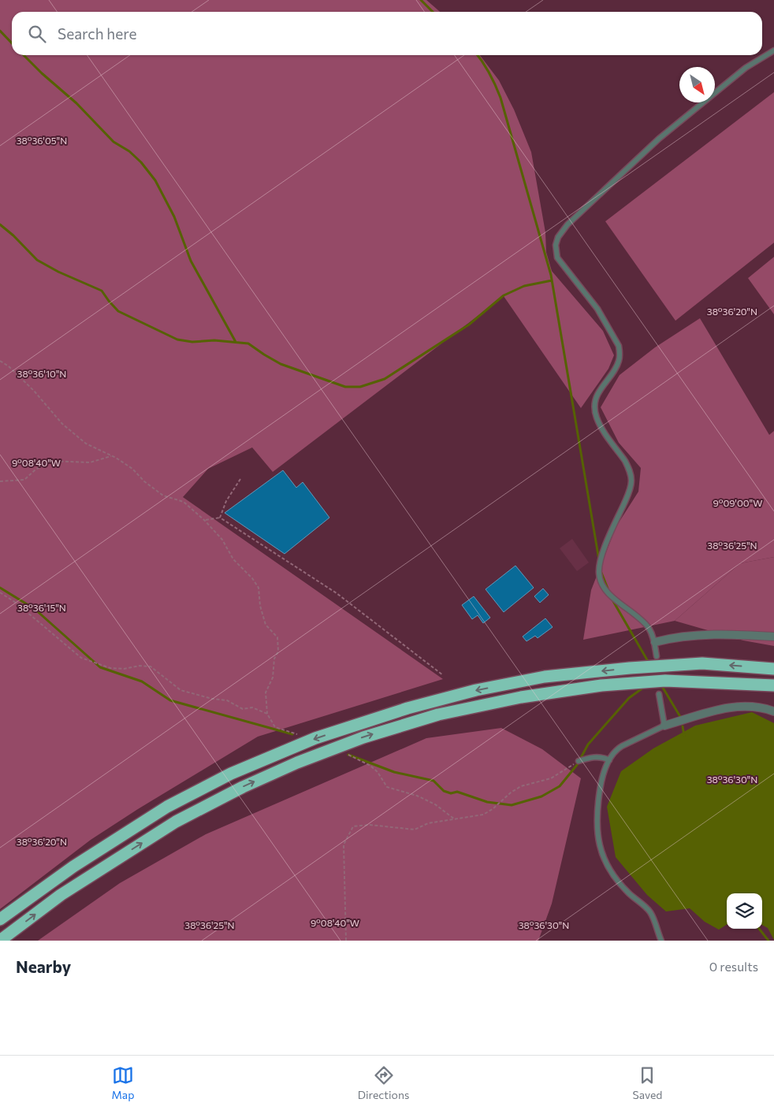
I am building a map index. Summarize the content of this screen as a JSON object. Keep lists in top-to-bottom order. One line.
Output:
{"north":"bottom right","page":{"search":"Search here","heading":["Nearby","0 results"],"nav":["Map","Directions","Saved"]},"coordinates":["38°36'05\"N","38°36'20\"N","38°36'10\"N","9°08'40\"W","9°09'00\"W","38°36'25\"N","38°36'15\"N","38°36'30\"N"]}
